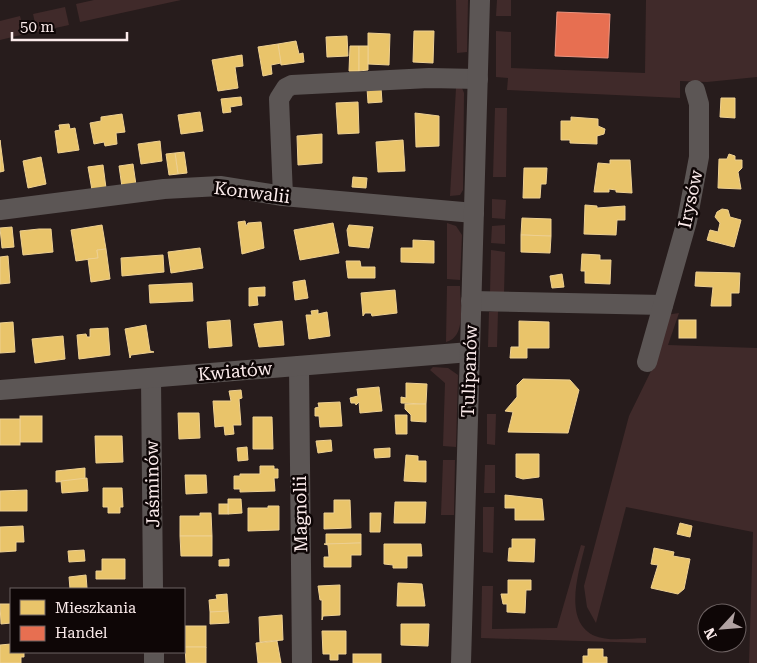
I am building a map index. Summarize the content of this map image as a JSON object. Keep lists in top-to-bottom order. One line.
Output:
{"streets":{"street":["Konwalii","Irysów","Kwiatów","Tulipanów","Jaśminów","Magnolii"]},"crossings":[["Konwalii","Tulipanów"],["Kwiatów","Tulipanów"],["Kwiatów","Jaśminów"],["Kwiatów","Magnolii"]],"legend":["Mieszkania","Handel"],"scale_bar":"50 m","north":"bottom left"}
